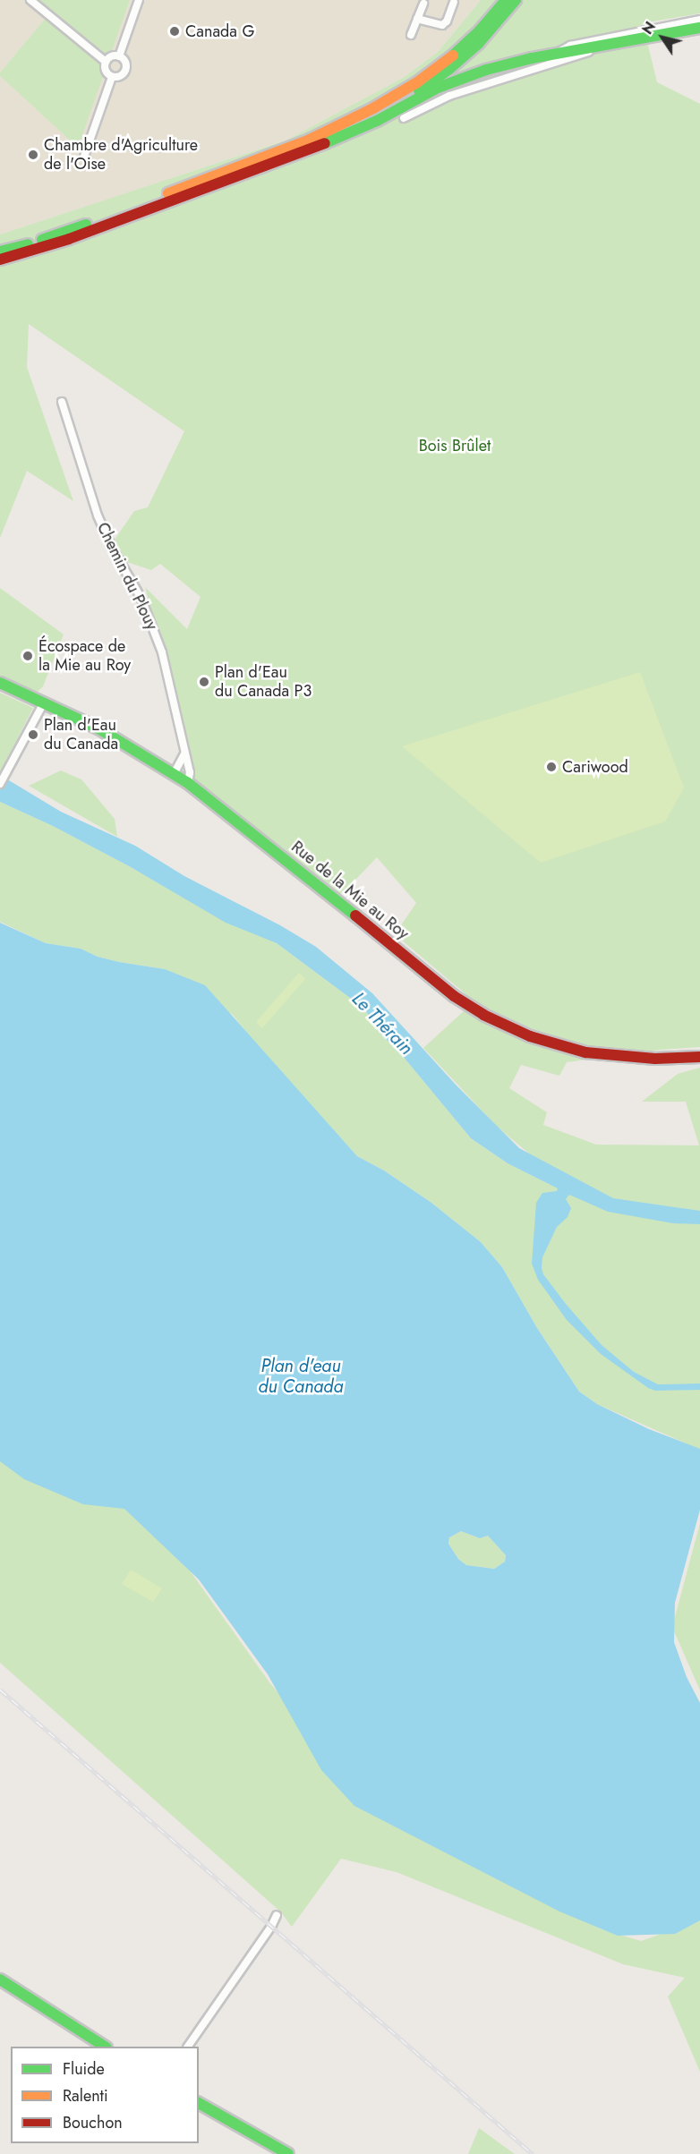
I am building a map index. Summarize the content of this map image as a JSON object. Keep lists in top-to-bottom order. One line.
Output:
{"streets":{"main road":["Rue de la Mie au Roy"],"street":["Chemin du Plouy"]},"crossings":[["Chemin du Plouy","Rue de la Mie au Roy"]],"water":["Le Thérain","Plan d'eau du Canada"],"parks":["Bois Brûlet"],"places":["Canada G","Chambre d'Agriculture de l'Oise","Écospace de la Mie au Roy","Plan d'Eau du Canada P3","Plan d'Eau du Canada","Cariwood"],"legend":["Fluide","Ralenti","Bouchon"],"north":"top left"}
